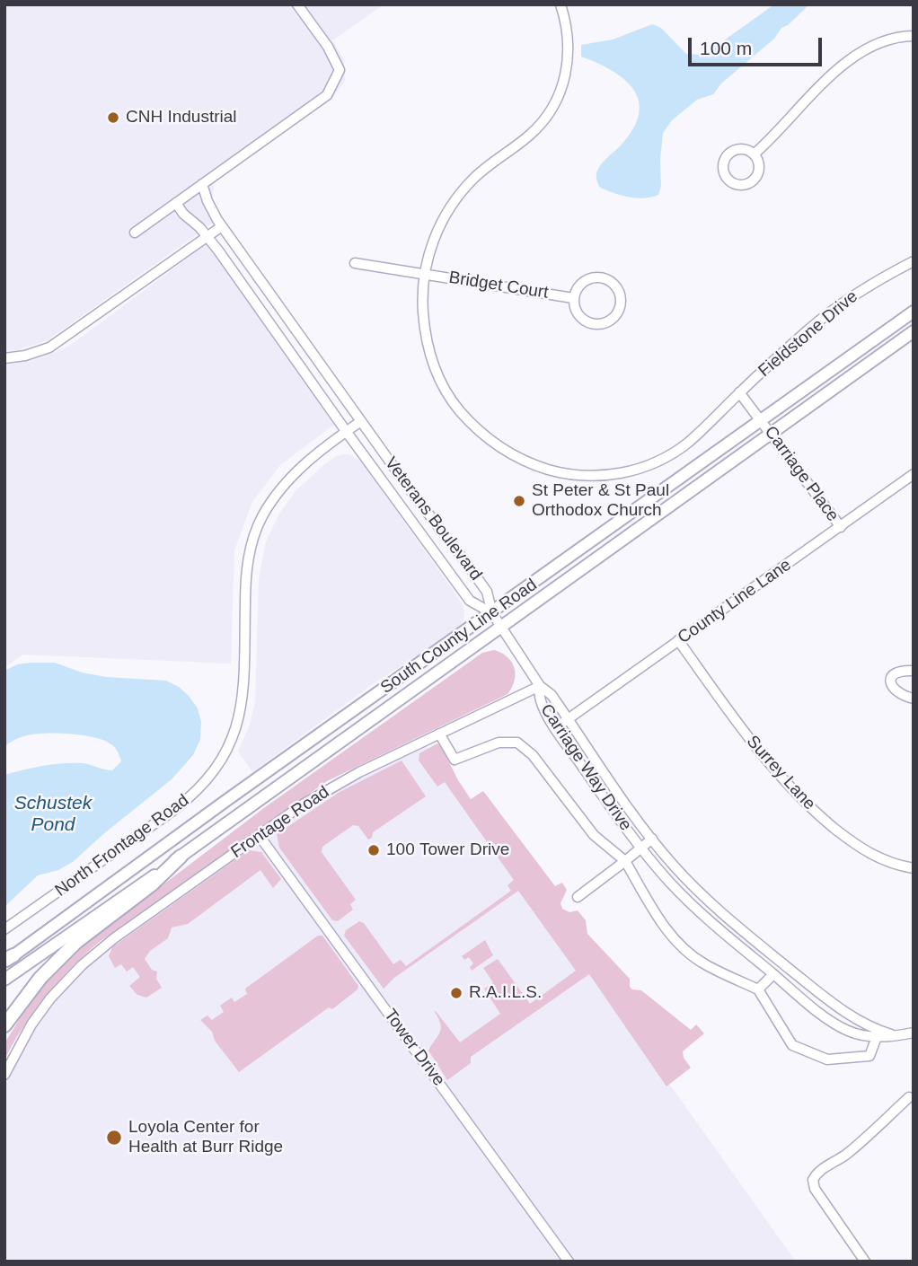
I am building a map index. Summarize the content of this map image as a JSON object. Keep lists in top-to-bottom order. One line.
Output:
{"streets":{"main road":["South County Line Road"],"street":["Bridget Court","Fieldstone Drive","Carriage Place","Veterans Boulevard","County Line Lane","Carriage Way Drive","Surrey Lane","Frontage Road","North Frontage Road","Tower Drive"]},"crossings":[["Bridget Court","Fieldstone Drive"],["Carriage Place","County Line Lane"],["Carriage Place","South County Line Road"],["Veterans Boulevard","South County Line Road"],["Veterans Boulevard","North Frontage Road"],["County Line Lane","Carriage Way Drive"],["County Line Lane","Surrey Lane"],["Carriage Way Drive","Frontage Road"],["Frontage Road","Tower Drive"]],"water":["Schustek Pond"],"places":["CNH Industrial","St Peter & St Paul Orthodox Church","100 Tower Drive","R.A.I.L.S.","Loyola Center for Health at Burr Ridge"],"scale_bar":"100 m"}
